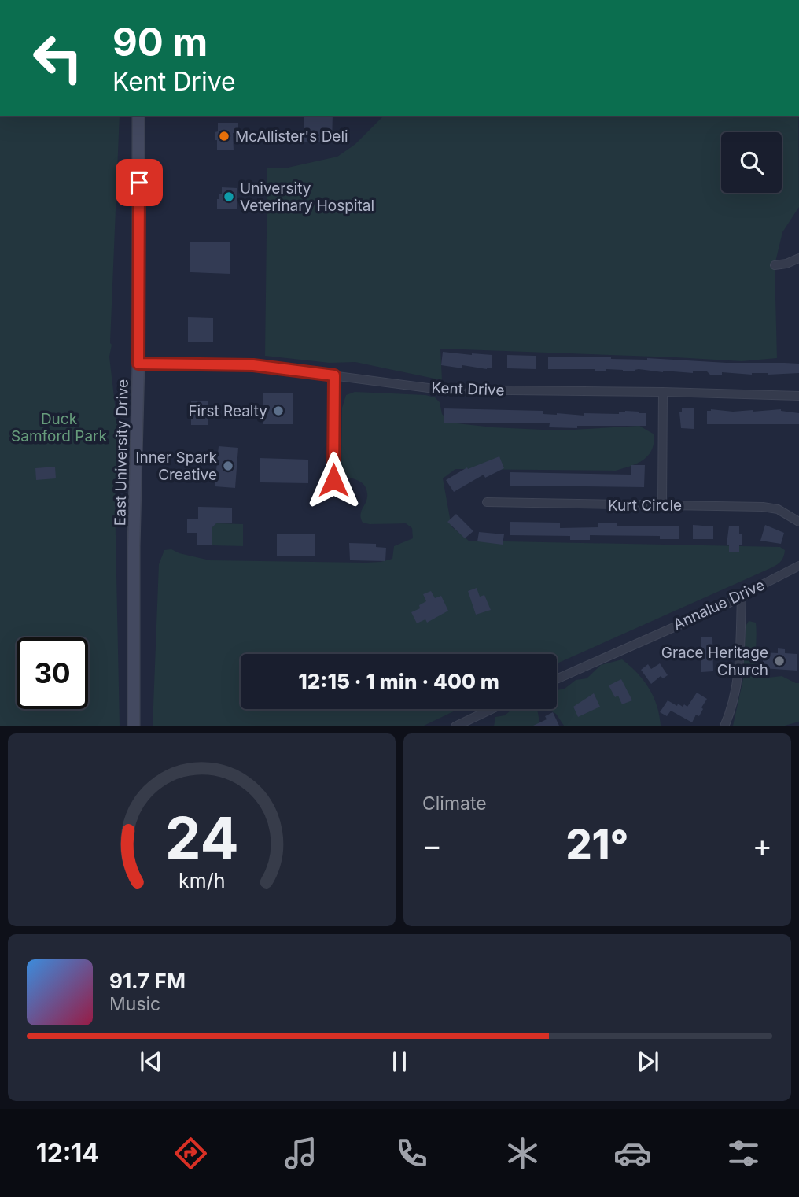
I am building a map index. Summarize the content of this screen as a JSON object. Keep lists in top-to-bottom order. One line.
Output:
{"streets":{"main road":["East University Drive"],"street":["Kent Drive","Kurt Circle","Annalue Drive"]},"crossings":[["Kent Drive","East University Drive"]],"parks":["Duck Samford Park"],"places":["McAllister's Deli","University Veterinary Hospital","First Realty","Inner Spark Creative","Grace Heritage Church"],"page":{"turn":["90 m","Kent Drive"],"limit":"30","trip":"12:15 · 1 min · 400 m","tile":"Climate","heat":["−","21°","+"],"song":["91.7 FM","Music"],"tabs":"12:14","gauge":["24","km/h"]}}
